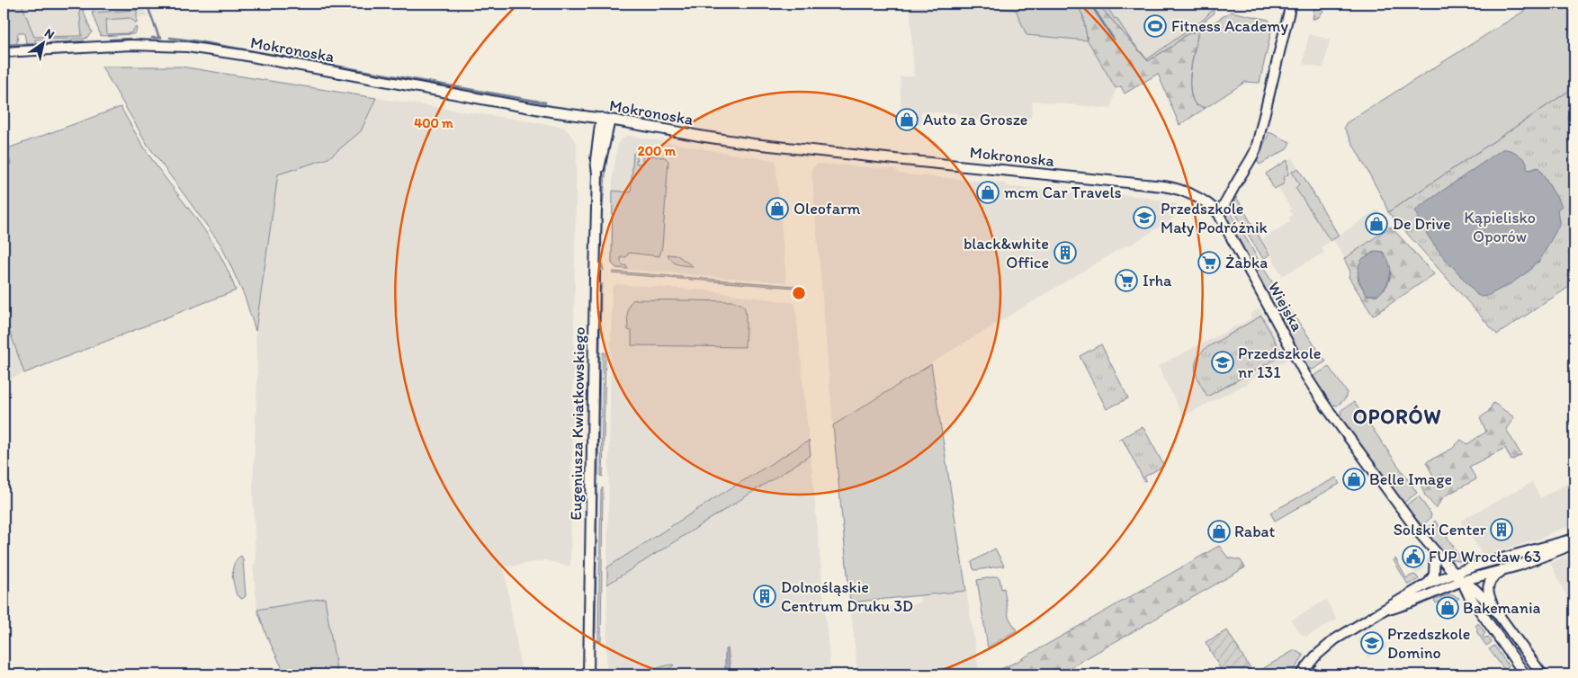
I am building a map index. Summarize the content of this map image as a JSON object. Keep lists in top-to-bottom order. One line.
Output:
{"streets":{"main road":["Mokronoska","Wiejska","Eugeniusza Kwiatkowskiego"]},"crossings":[["Mokronoska","Wiejska"],["Mokronoska","Eugeniusza Kwiatkowskiego"]],"districts":["OPORÓW"],"parks":["Kąpielisko Oporów"],"places":{"sports":["Fitness Academy"],"shop":["Auto za Grosze","mcm Car Travels","Oleofarm","De Drive","Belle Image","Rabat","Bakemania"],"school or university":["Przedszkole Mały Podróżnik","Przedszkole nr 131","Przedszkole Domino"],"building":["black&white Office","Solski Center","Dolnośląskie Centrum Druku 3D"],"supermarket":["Żabka","Irha"],"public building":["FUP Wrocław 63"]},"north":"top right","rings":["400 m","200 m"]}
